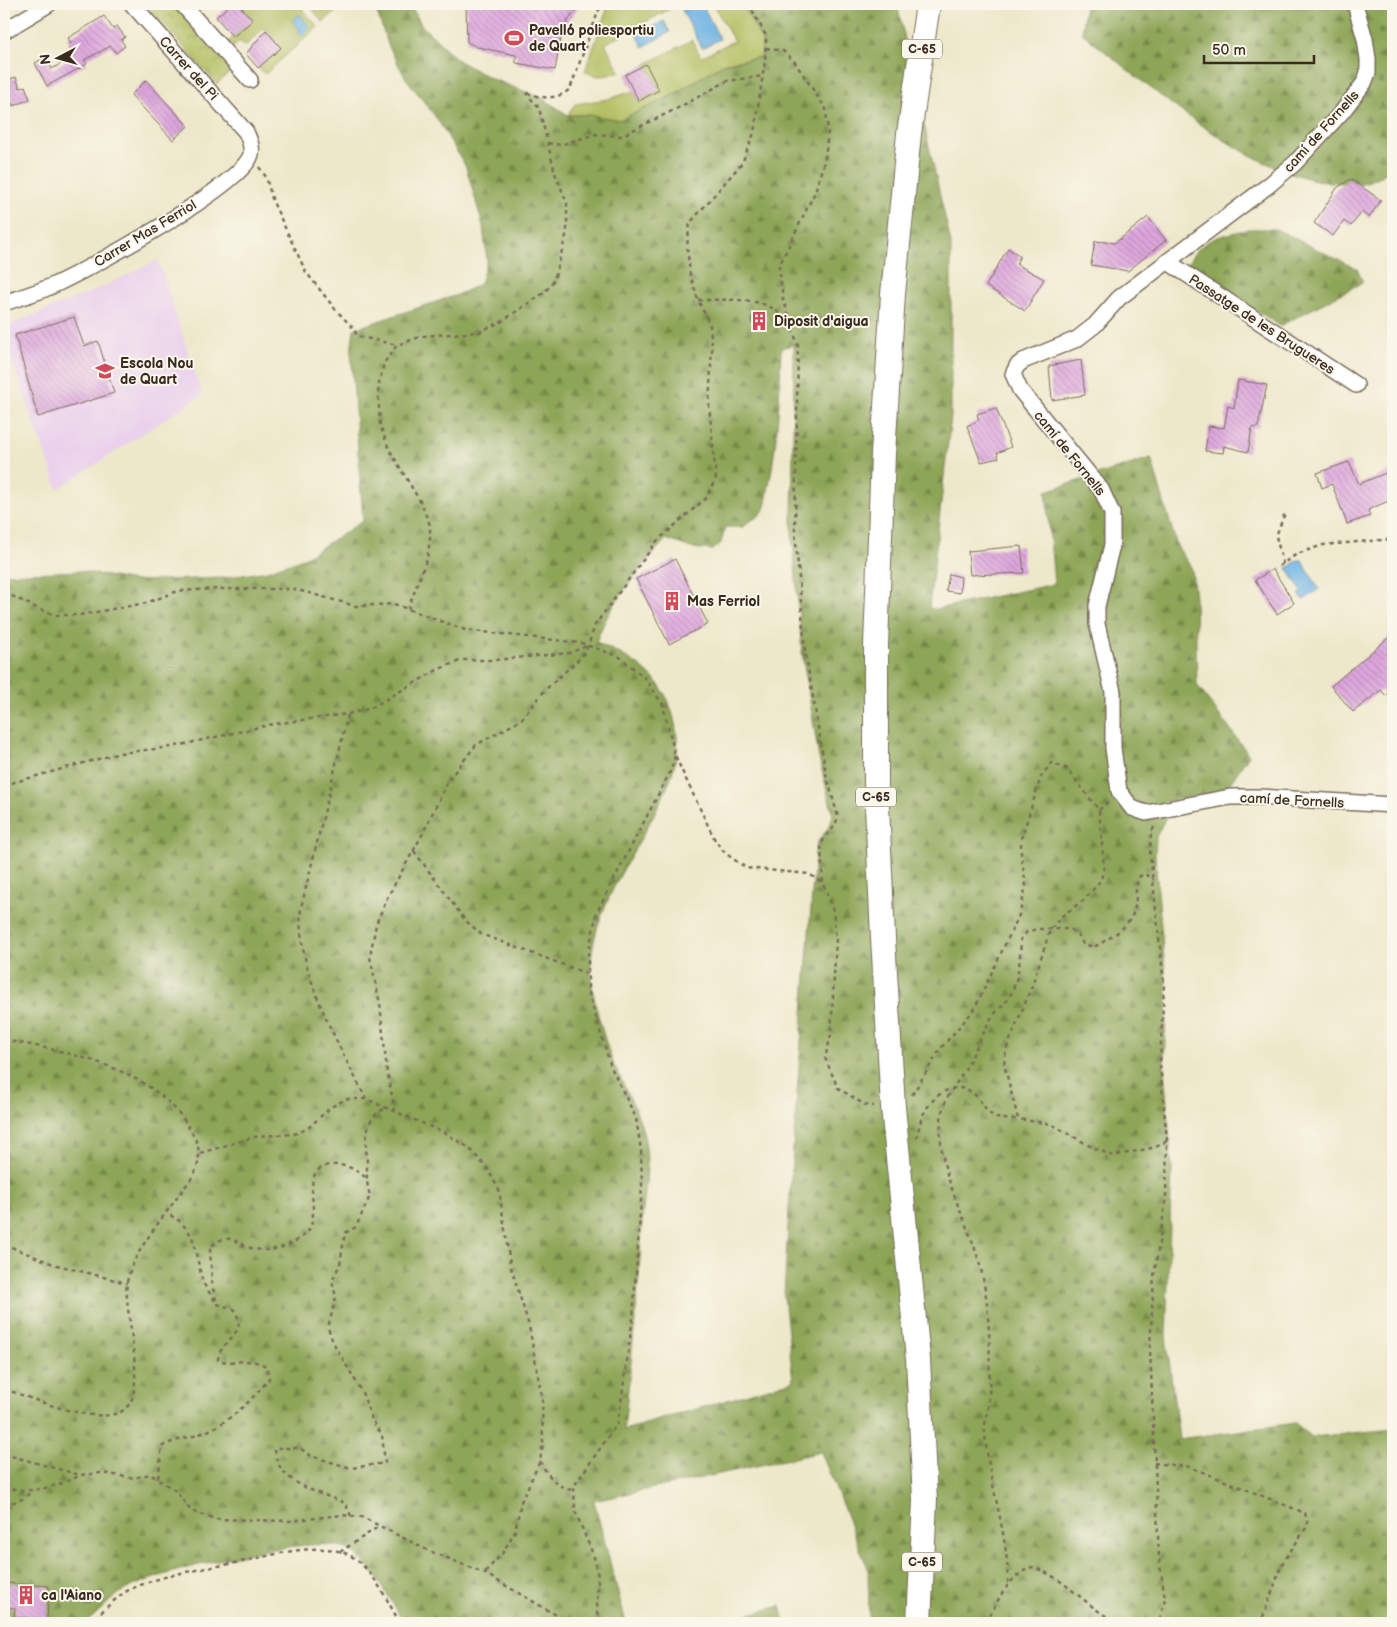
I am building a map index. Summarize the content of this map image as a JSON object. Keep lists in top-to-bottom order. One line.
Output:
{"streets":{"main road":["C-65"],"street":["Carrer del Pi","camí de Fornells","Carrer Mas Ferriol","Passatge de les Brugueres"]},"crossings":[["Carrer del Pi","Carrer Mas Ferriol"],["camí de Fornells","Passatge de les Brugueres"]],"places":{"sports":["Pavelló poliesportiu de Quart"],"building":["Diposit d'aigua","Mas Ferriol","ca l'Aiano"],"school or university":["Escola Nou de Quart"]},"scale_bar":"50 m","north":"left"}
